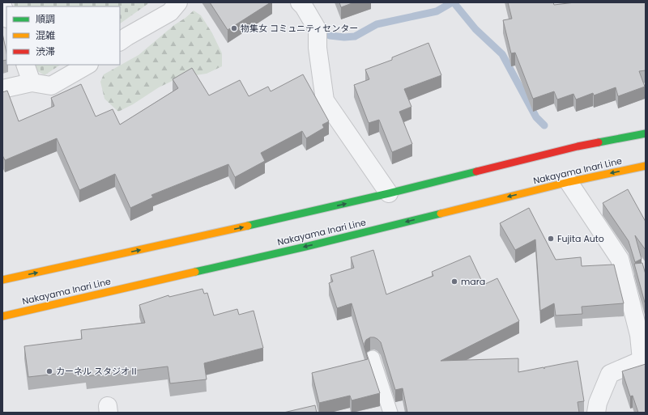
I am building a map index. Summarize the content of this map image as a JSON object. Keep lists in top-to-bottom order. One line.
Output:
{"streets":{"main road":["Nakayama Inari Line"]},"places":["物集女 コミュニティセンター","Fujita Auto","mara","カーネル スタジオⅡ"],"legend":["順調","混雑","渋滞"]}
